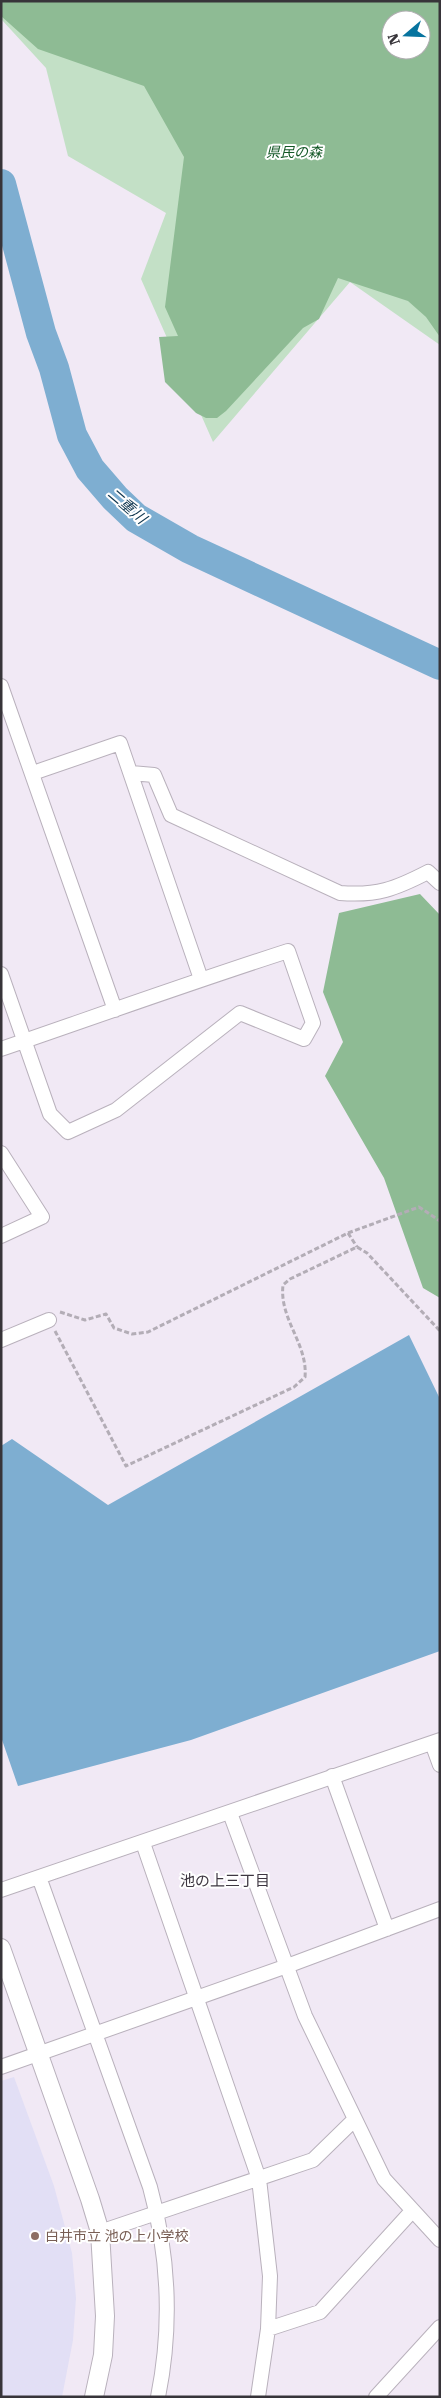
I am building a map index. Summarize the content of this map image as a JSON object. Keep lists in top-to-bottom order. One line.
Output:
{"districts":["池の上三丁目"],"water":["二重川"],"parks":["県民の森"],"places":["白井市立 池の上小学校"],"north":"left"}
